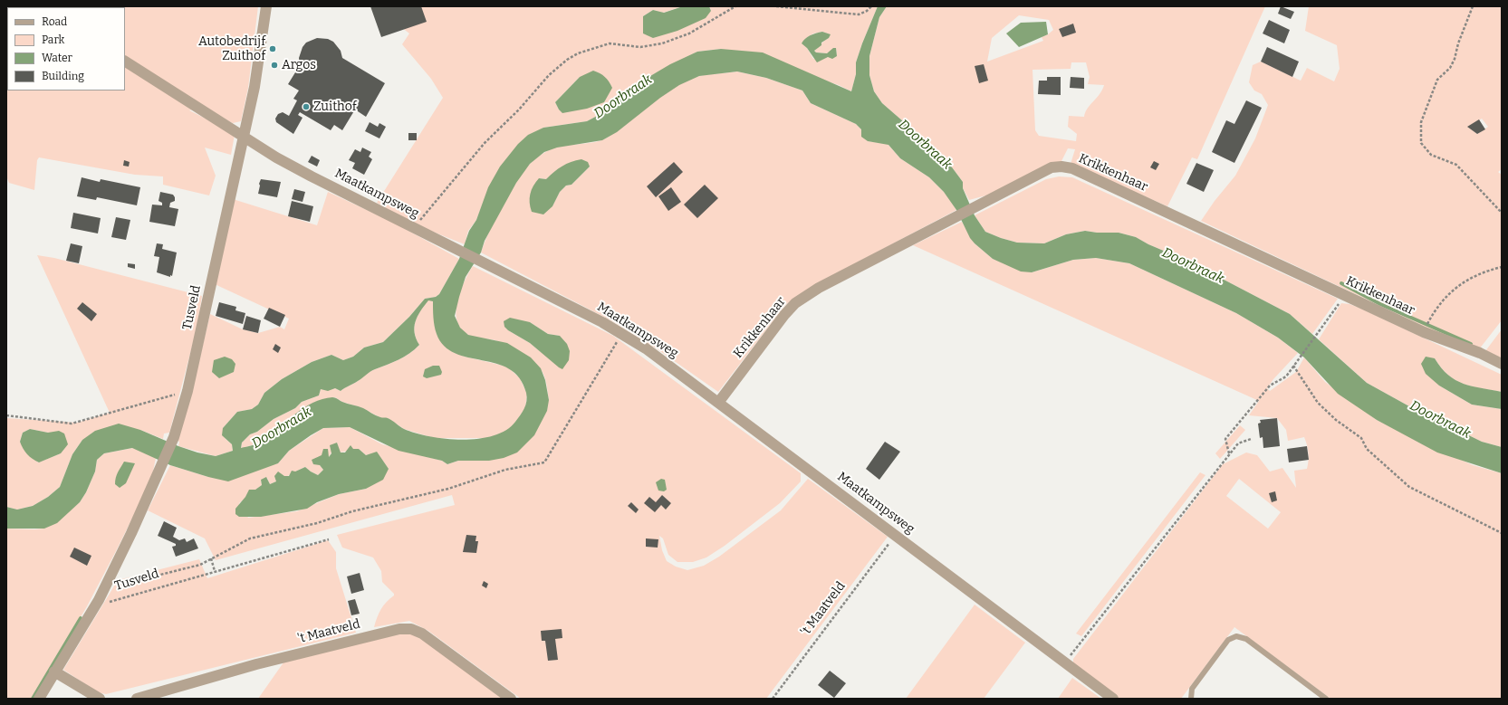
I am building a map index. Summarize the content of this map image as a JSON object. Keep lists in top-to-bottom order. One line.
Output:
{"streets":{"street":["Krikkenhaar","Maatkampsweg","Tusveld","'t Maatveld"]},"crossings":[["Krikkenhaar","Maatkampsweg"],["Maatkampsweg","Tusveld"],["Maatkampsweg","'t Maatveld"]],"water":["Doorbraak"],"places":["Autobedrijf Zuithof","Argos","Zuithof"],"legend":["Road","Park","Water","Building"]}
